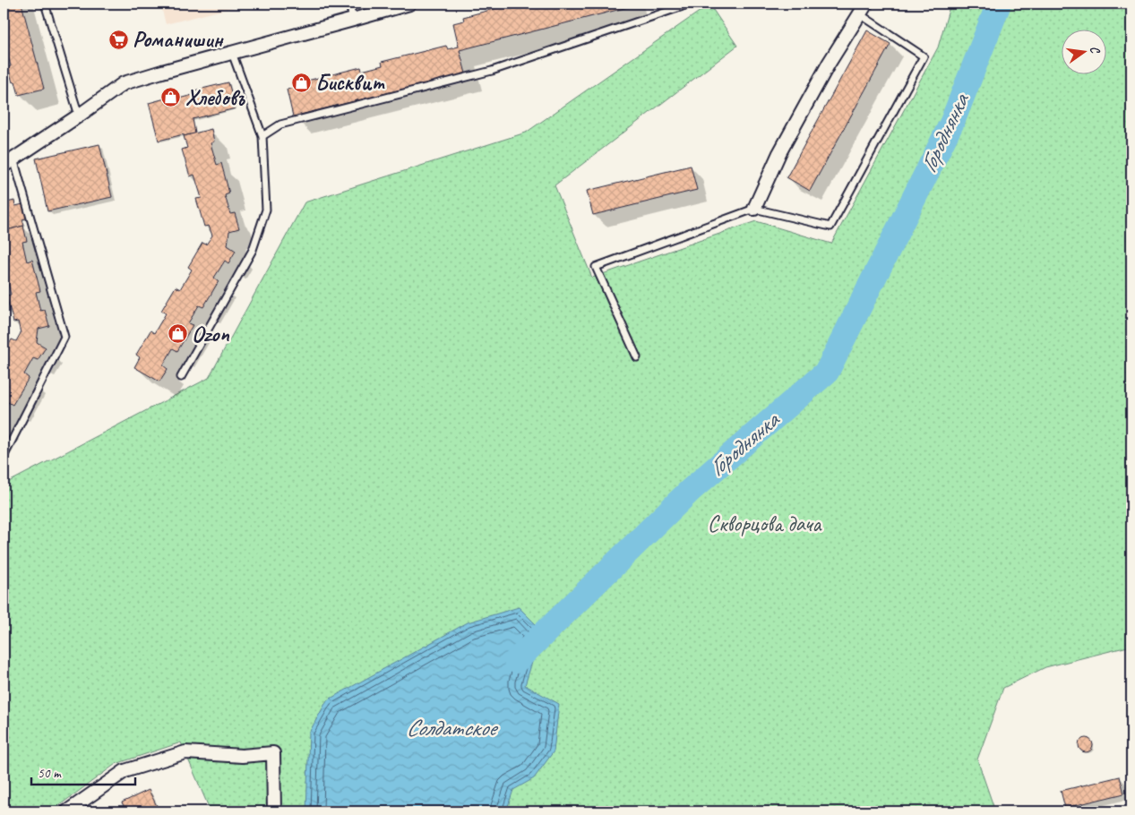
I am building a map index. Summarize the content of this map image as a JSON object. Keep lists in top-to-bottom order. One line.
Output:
{"water":["Городнянка","Солдатское"],"parks":["Скворцова дача"],"places":{"supermarket":["Романишин"],"shop":["Бисквит","Хлебовъ","Ozon"]},"scale_bar":"50 m","north":"right"}
